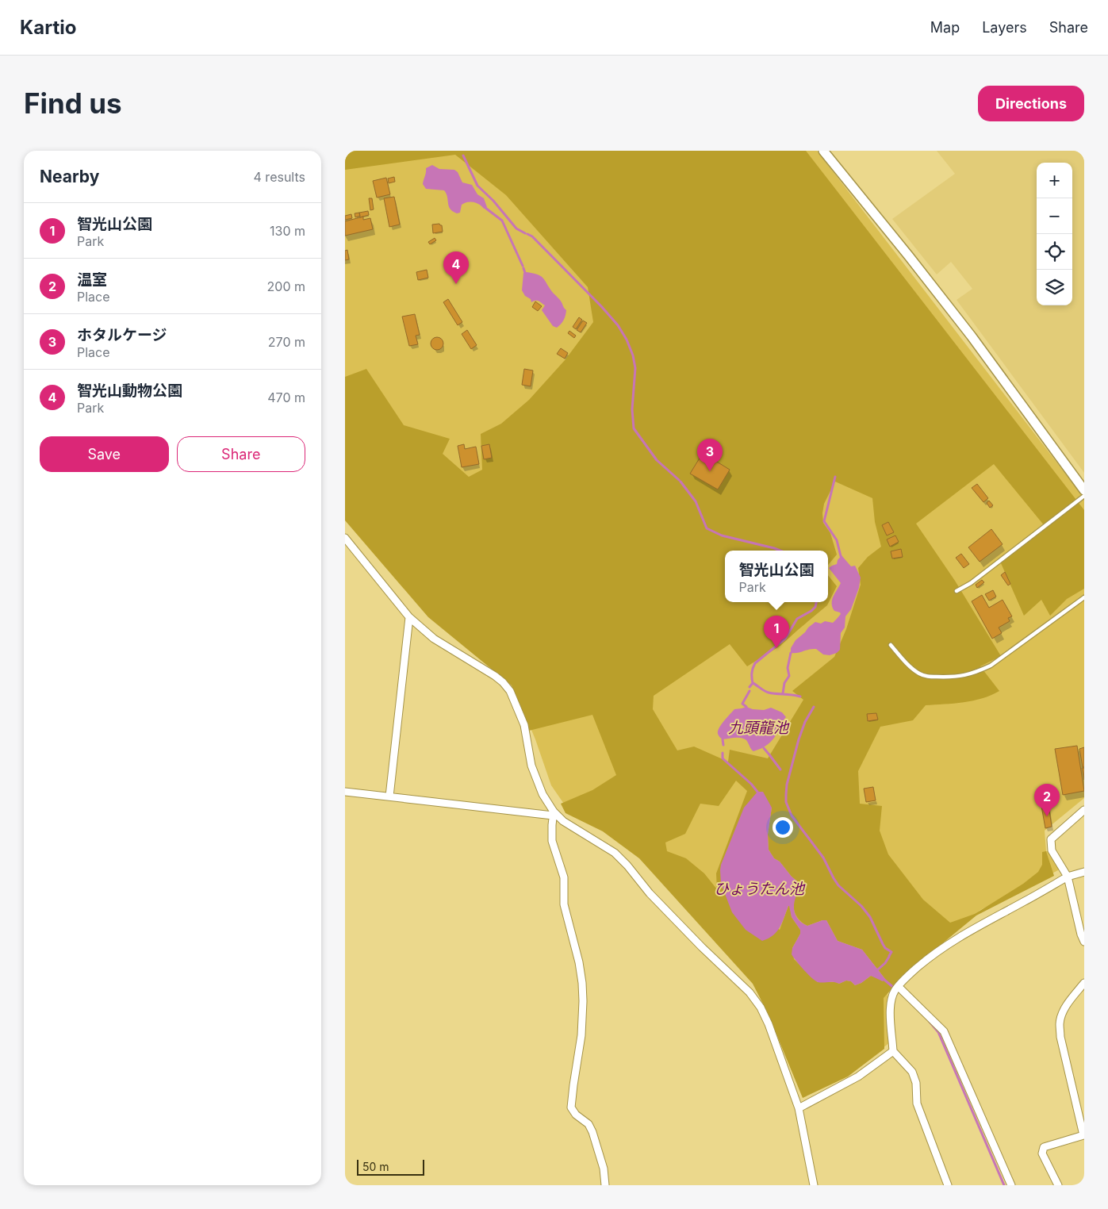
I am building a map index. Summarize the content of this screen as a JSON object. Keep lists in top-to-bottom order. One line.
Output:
{"water":["九頭龍池","ひょうたん池"],"scale_bar":"50 m","page":{"header":"Kartio","nav":["Map","Layers","Share"],"buttons":["Directions",["Save","Share"]],"title":"Find us","heading":["Nearby","4 results"],"map_buttons":["+","−"],"list":[{"mark":"1","name":"智光山公園","note":"Park","value":"130 m"},{"mark":"2","name":"温室","note":"Place","value":"200 m"},{"mark":"3","name":"ホタルケージ","note":"Place","value":"270 m"},{"mark":"4","name":"智光山動物公園","note":"Park","value":"470 m"}],"pins":["4","3","1","2"],"popup":["智光山公園","Park"],"scale":"50 m"}}
